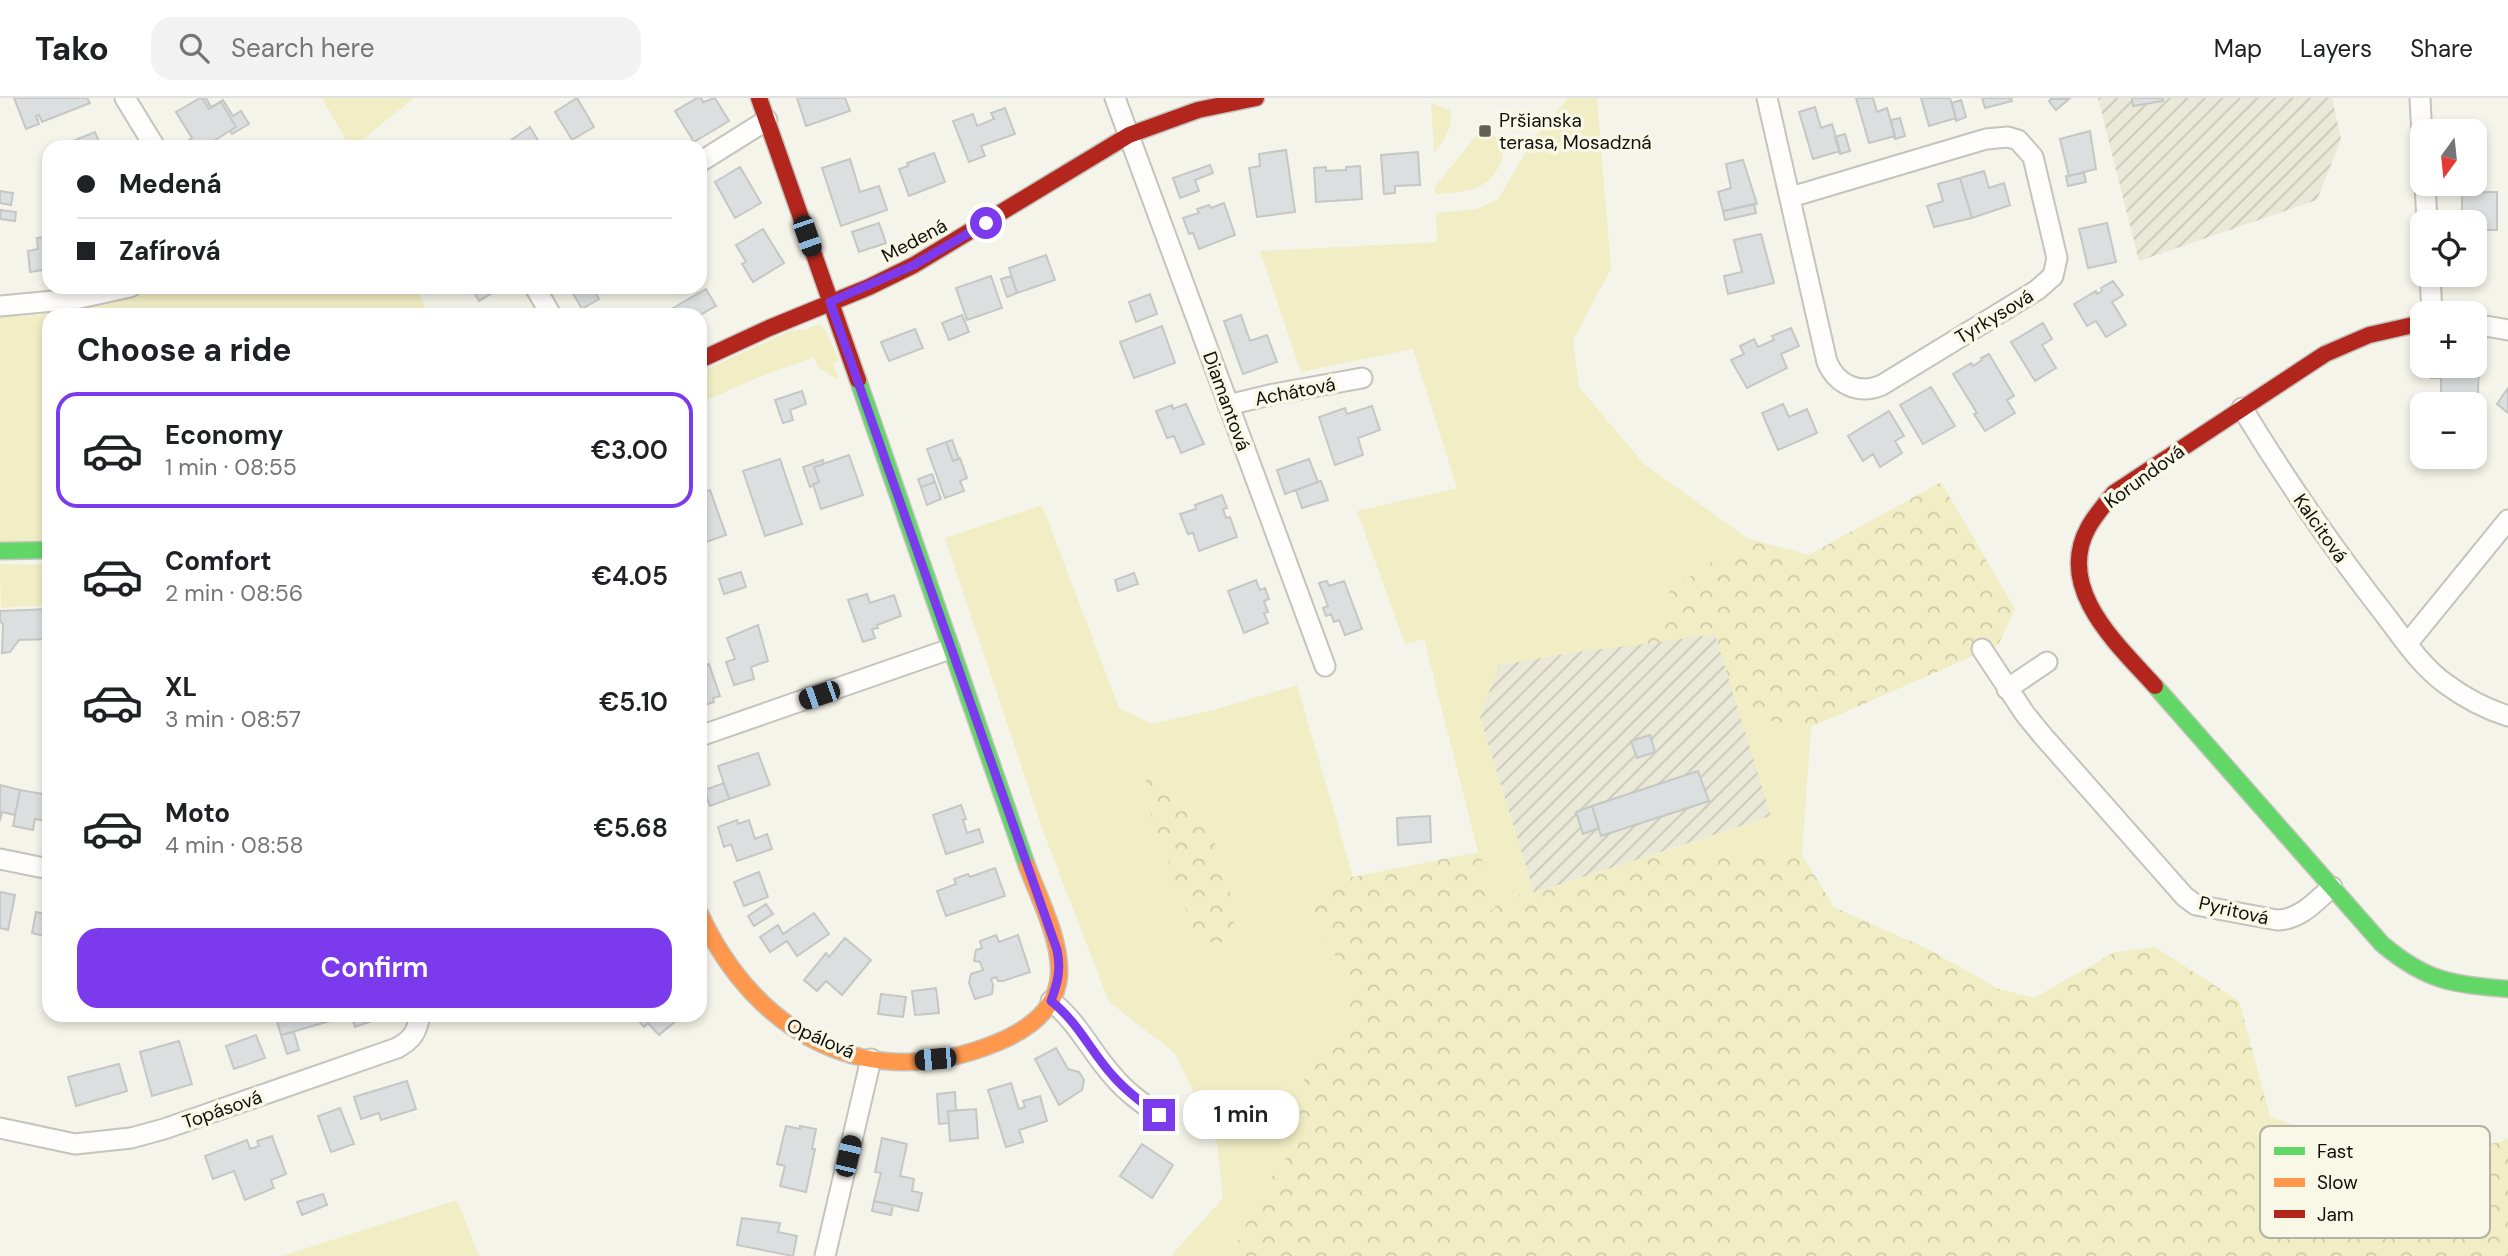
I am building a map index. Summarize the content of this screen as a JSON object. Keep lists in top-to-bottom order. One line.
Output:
{"streets":{"street":["Medená","Tyrkysová","Achátová","Diamantová","Korundová","Kalcitová","Pyritová","Opálová","Topásová"]},"crossings":[["Medená","Diamantová"],["Achátová","Diamantová"],["Korundová","Kalcitová"],["Korundová","Pyritová"]],"places":{"transit":["Pršianska terasa, Mosadzná"]},"legend":["Fast","Slow","Jam"],"north":"bottom","page":{"header":"Tako","search":"Search here","nav":["Map","Layers","Share"],"map_buttons":["+","−"],"banner":["Medená","Zafírová"],"heading":"Choose a ride","list":[{"name":"Economy","note":"1 min · 08:55","value":"€3.00"},{"name":"Comfort","note":"2 min · 08:56","value":"€4.05"},{"name":"XL","note":"3 min · 08:57","value":"€5.10"},{"name":"Moto","note":"4 min · 08:58","value":"€5.68"}],"buttons":"Confirm","bubble":"1 min"}}
